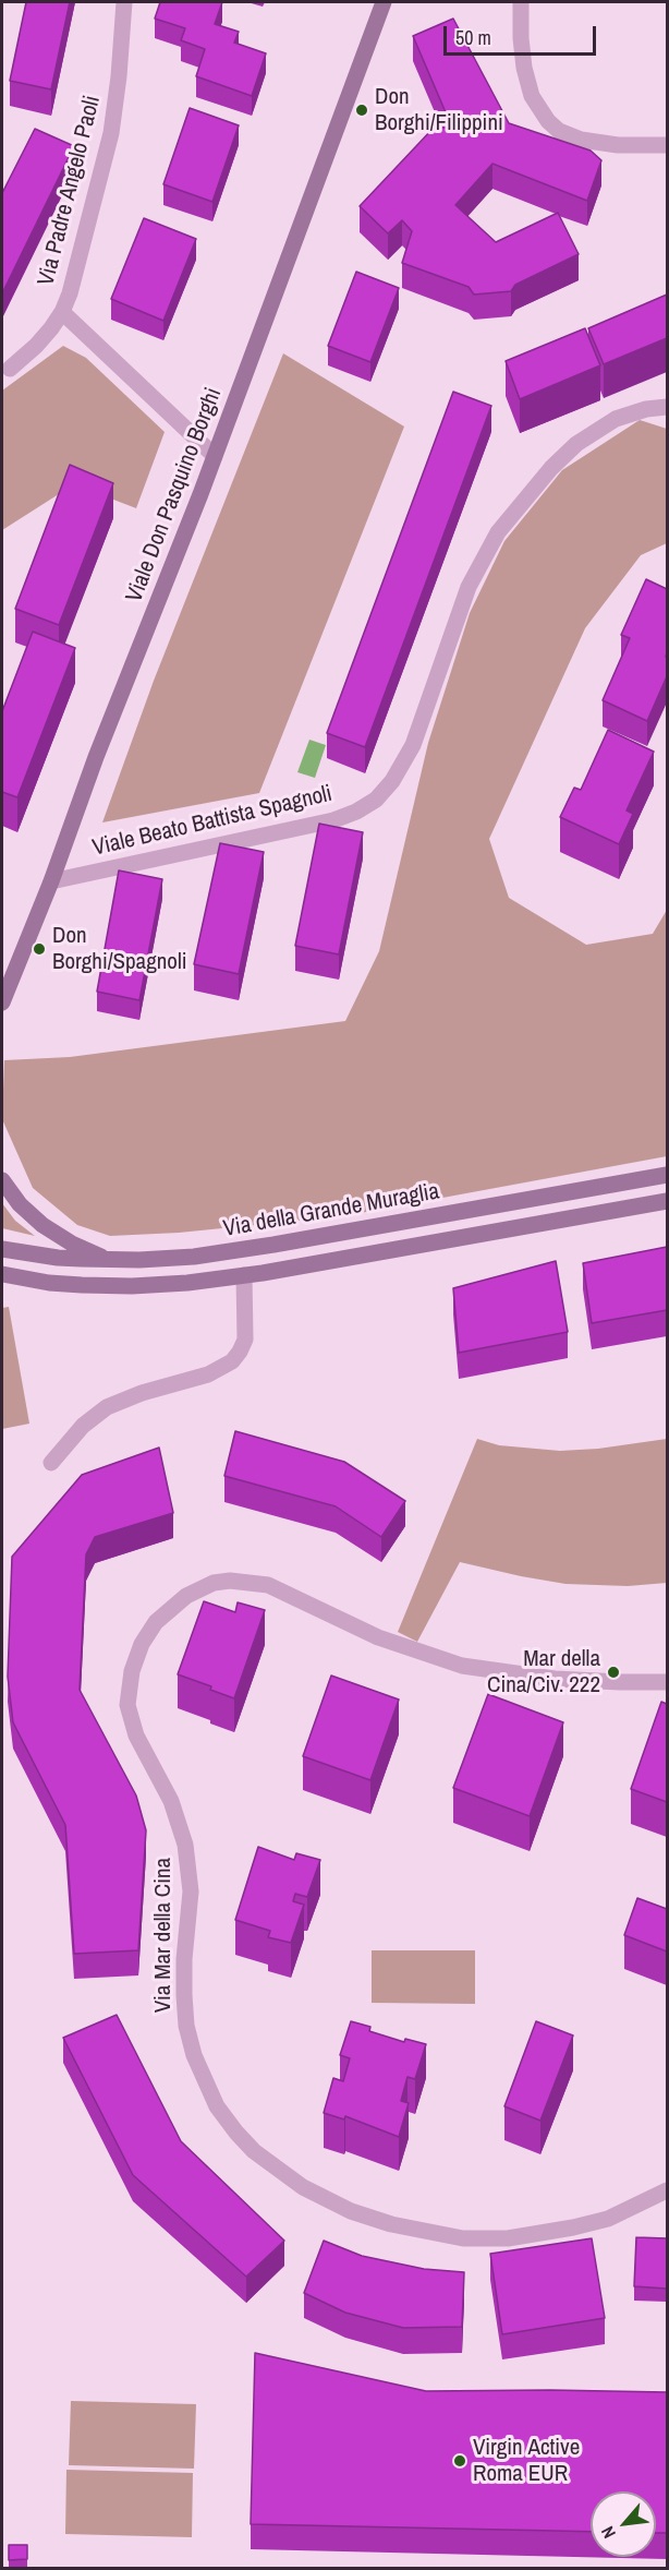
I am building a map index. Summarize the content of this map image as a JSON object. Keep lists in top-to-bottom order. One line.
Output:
{"streets":{"street":["Via Padre Angelo Paoli","Viale Don Pasquino Borghi","Viale Beato Battista Spagnoli","Via della Grande Muraglia","Via Mar della Cina"]},"crossings":[["Viale Don Pasquino Borghi","Viale Beato Battista Spagnoli"]],"places":["Don Borghi/Filippini","Don Borghi/Spagnoli","Mar della Cina/Civ. 222","Virgin Active Roma EUR"],"scale_bar":"50 m","north":"bottom left"}
